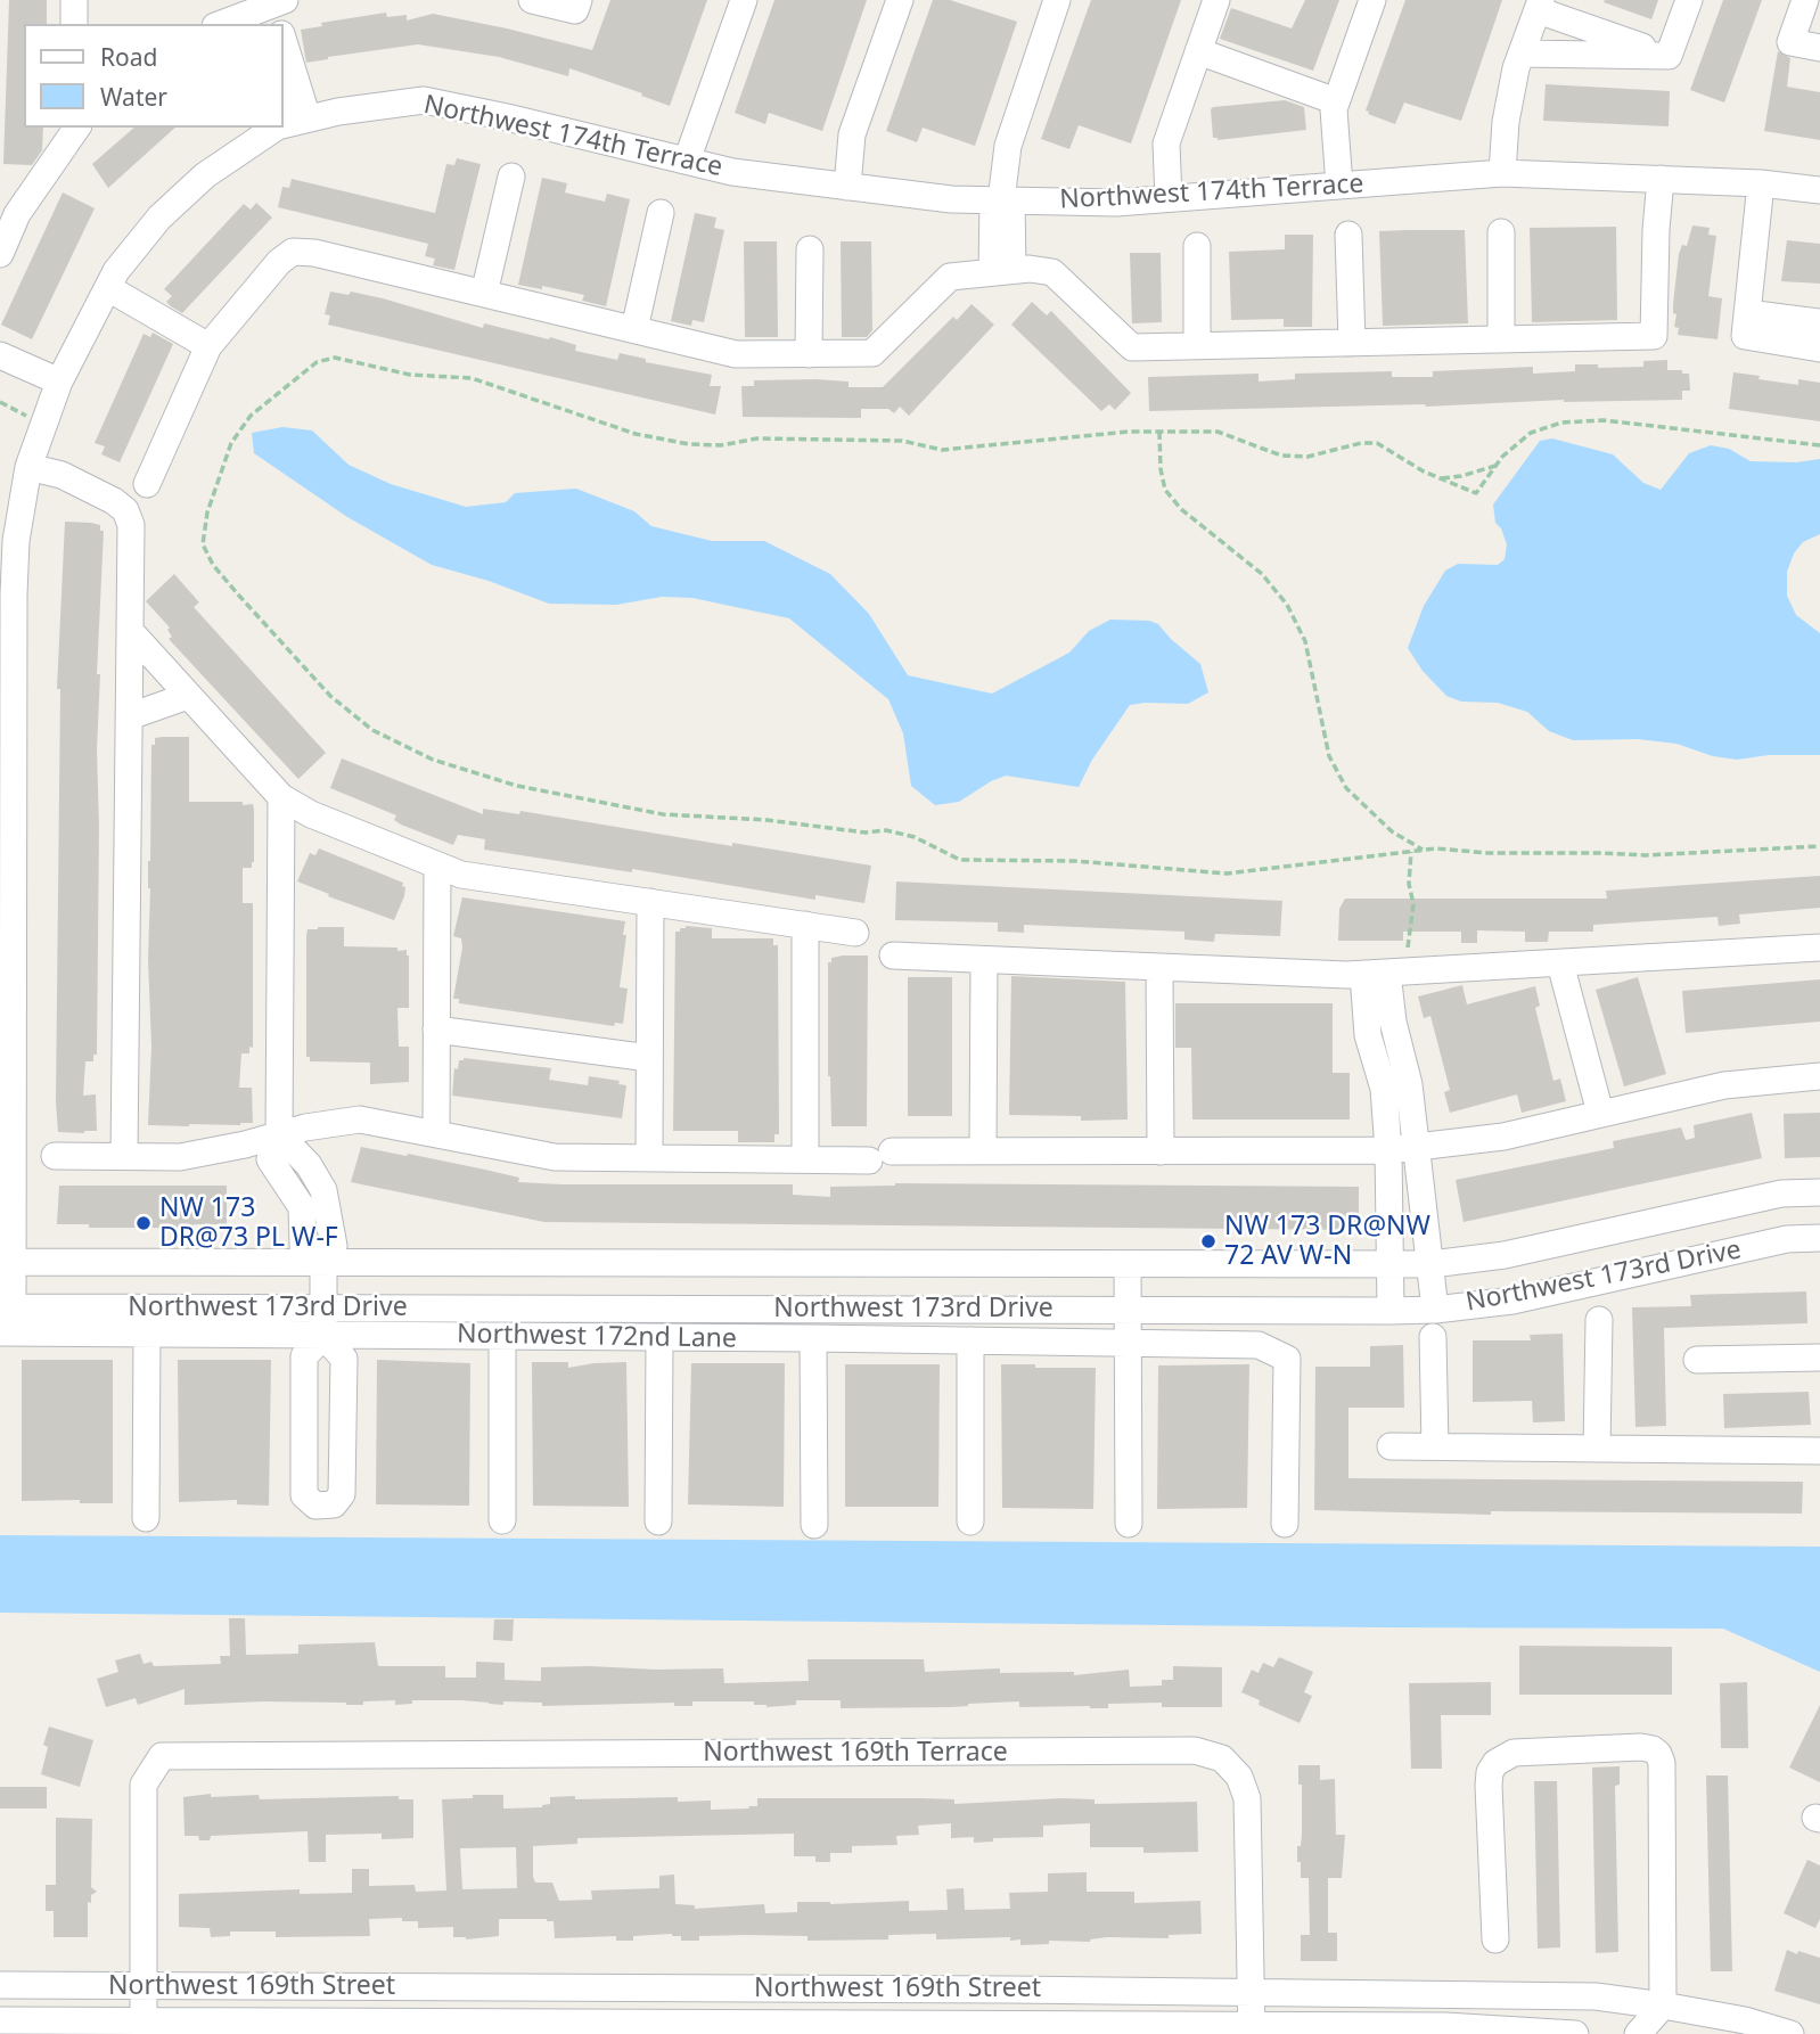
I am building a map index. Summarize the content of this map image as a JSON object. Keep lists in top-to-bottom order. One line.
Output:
{"streets":{"street":["Northwest 174th Terrace","Northwest 173rd Drive","Northwest 172nd Lane","Northwest 169th Terrace","Northwest 169th Street"]},"crossings":[["Northwest 174th Terrace","Northwest 173rd Drive"],["Northwest 169th Terrace","Northwest 169th Street"]],"places":["NW 173 DR@73 PL W-F","NW 173 DR@NW 72 AV W-N"],"legend":["Road","Water"]}
